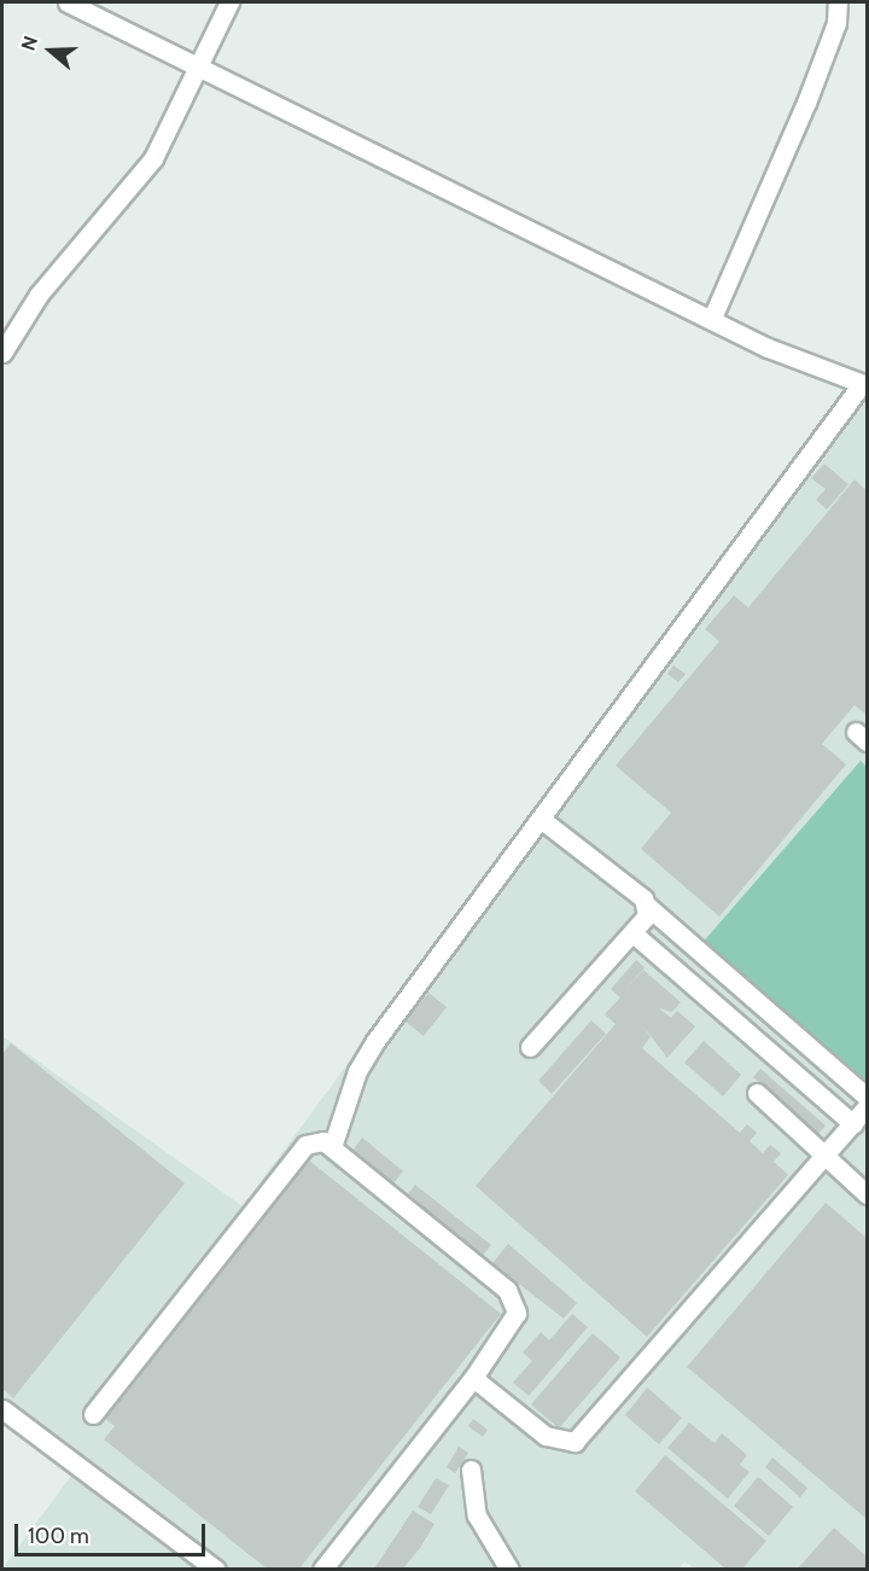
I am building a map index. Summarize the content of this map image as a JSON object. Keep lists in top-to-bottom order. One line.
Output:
{"scale_bar":"100 m","north":"left"}
